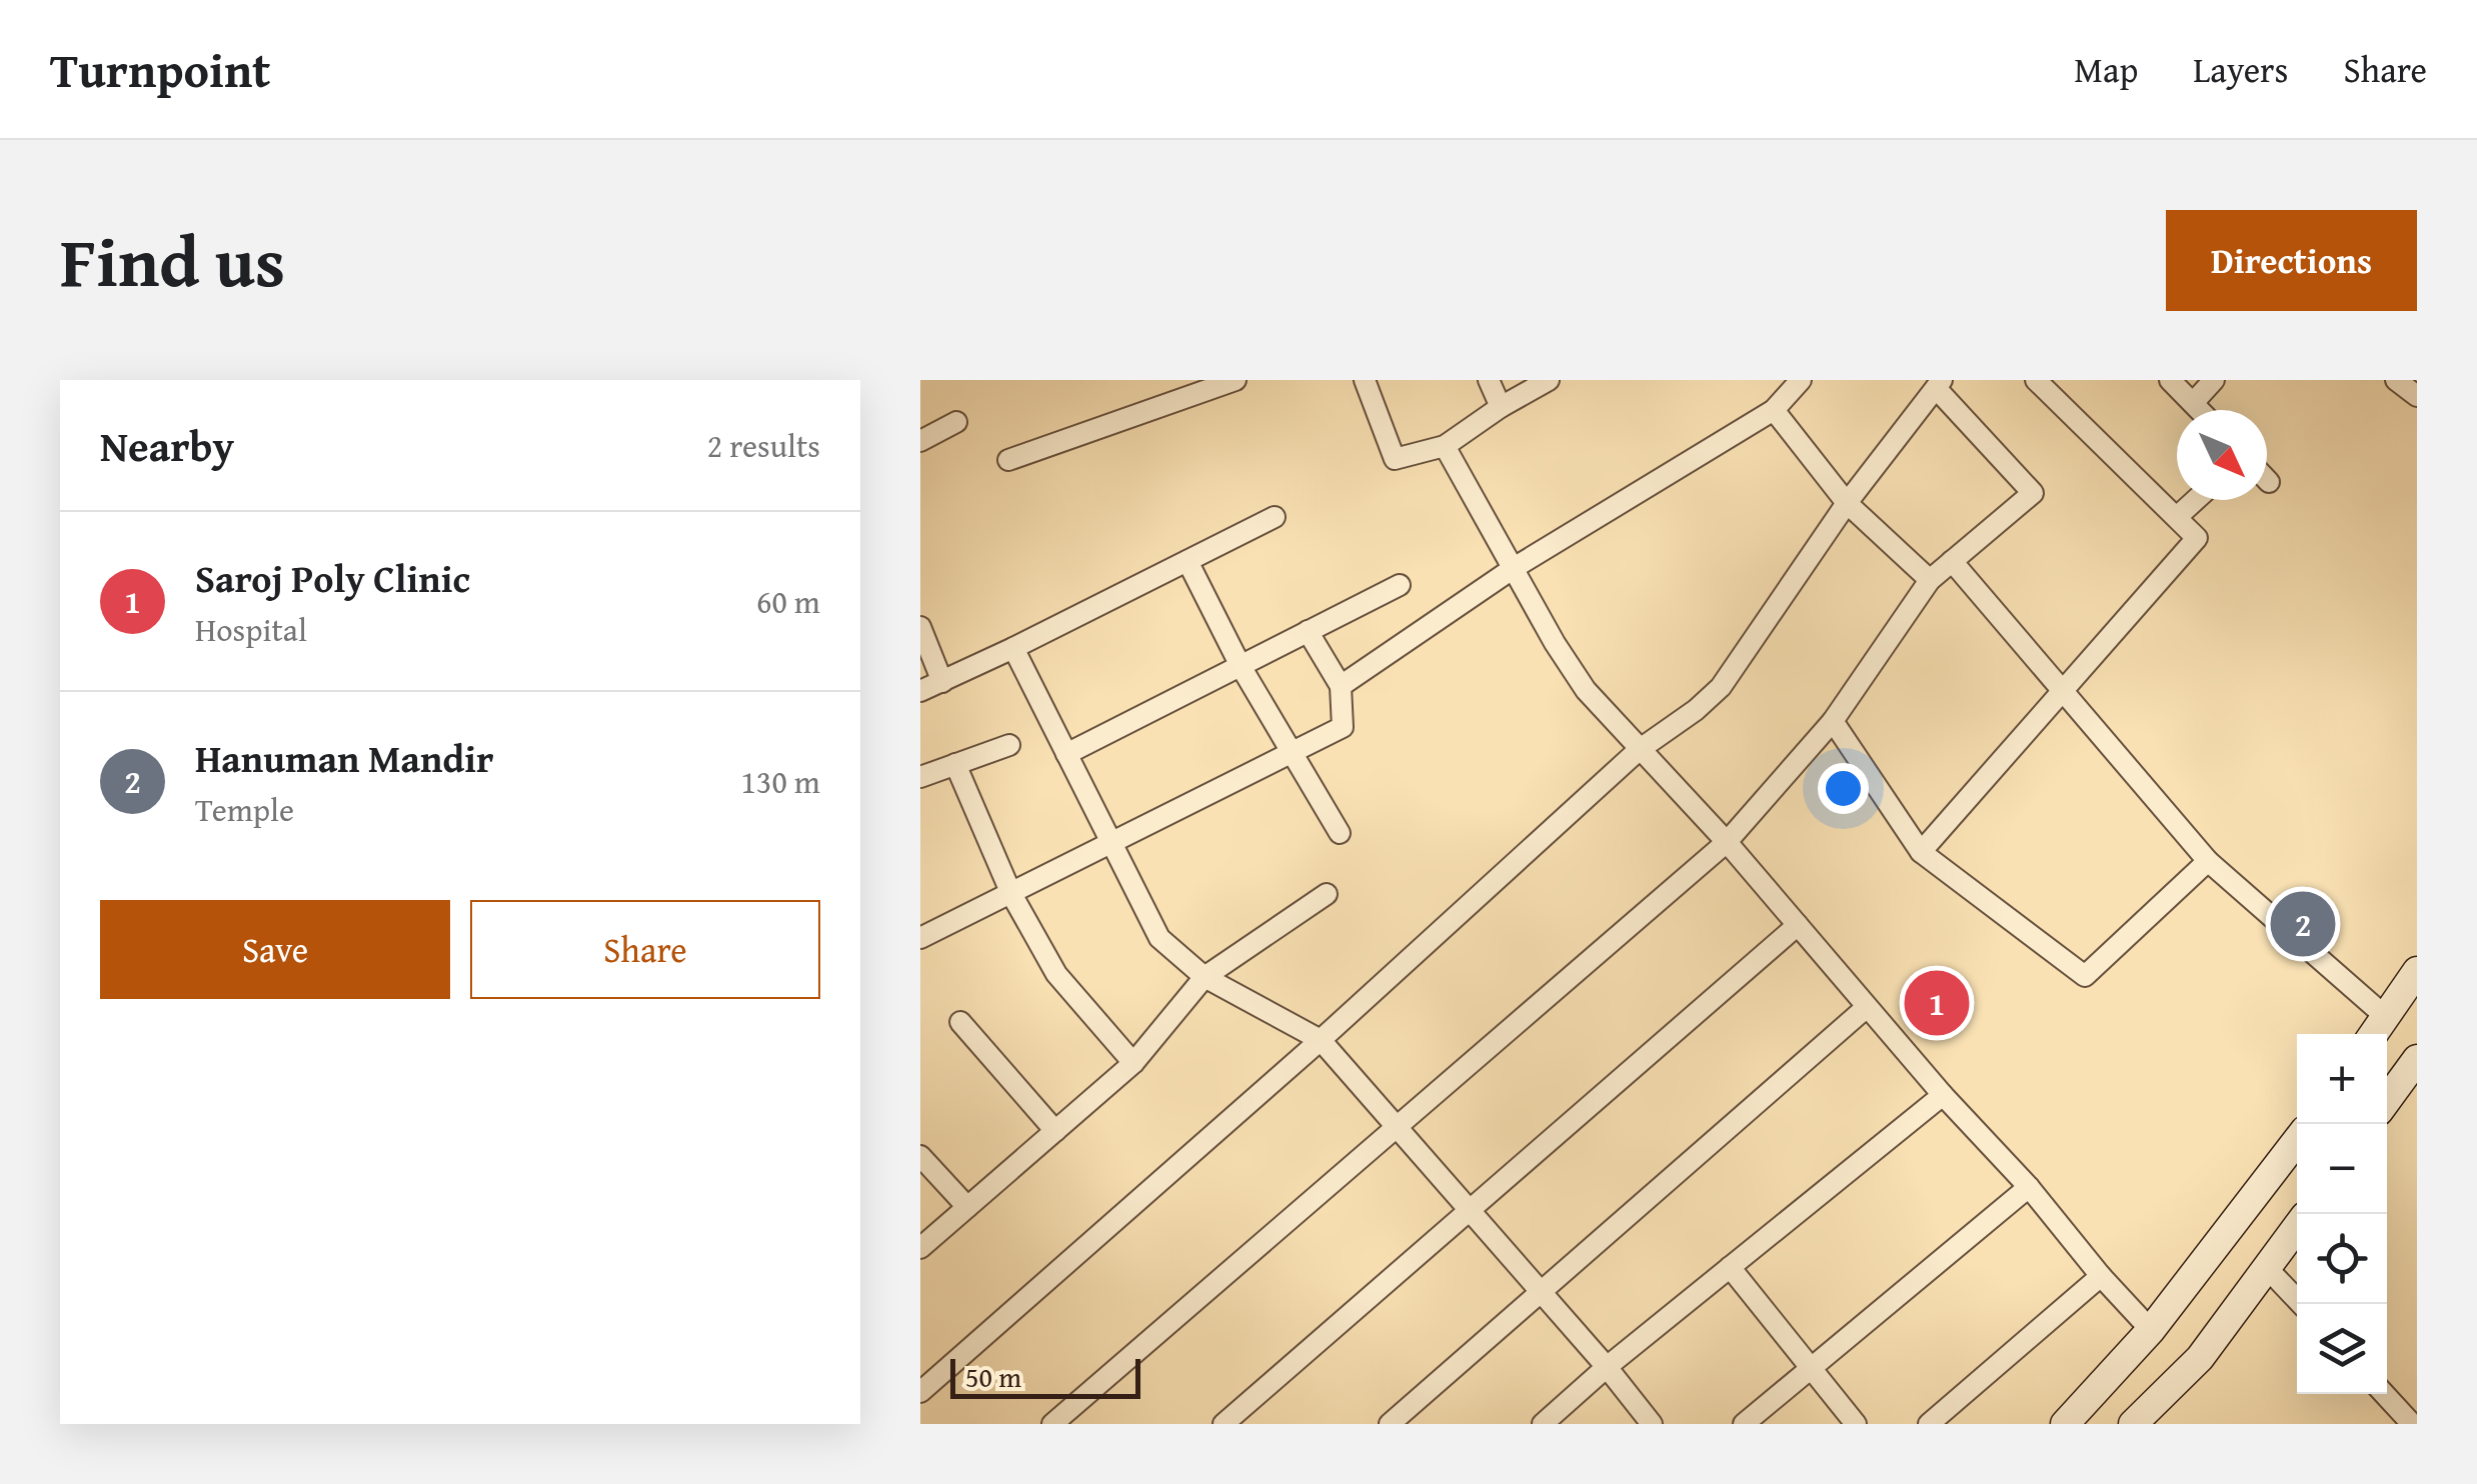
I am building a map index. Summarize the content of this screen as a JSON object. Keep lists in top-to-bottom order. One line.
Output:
{"scale_bar":"50 m","north":"bottom right","page":{"header":"Turnpoint","nav":["Map","Layers","Share"],"title":"Find us","buttons":["Directions",["Save","Share"]],"heading":["Nearby","2 results"],"list":[{"mark":"1","name":"Saroj Poly Clinic","note":"Hospital","value":"60 m"},{"mark":"2","name":"Hanuman Mandir","note":"Temple","value":"130 m"}],"pins":["2","1"],"map_buttons":["+","−"],"scale":"50 m"}}
